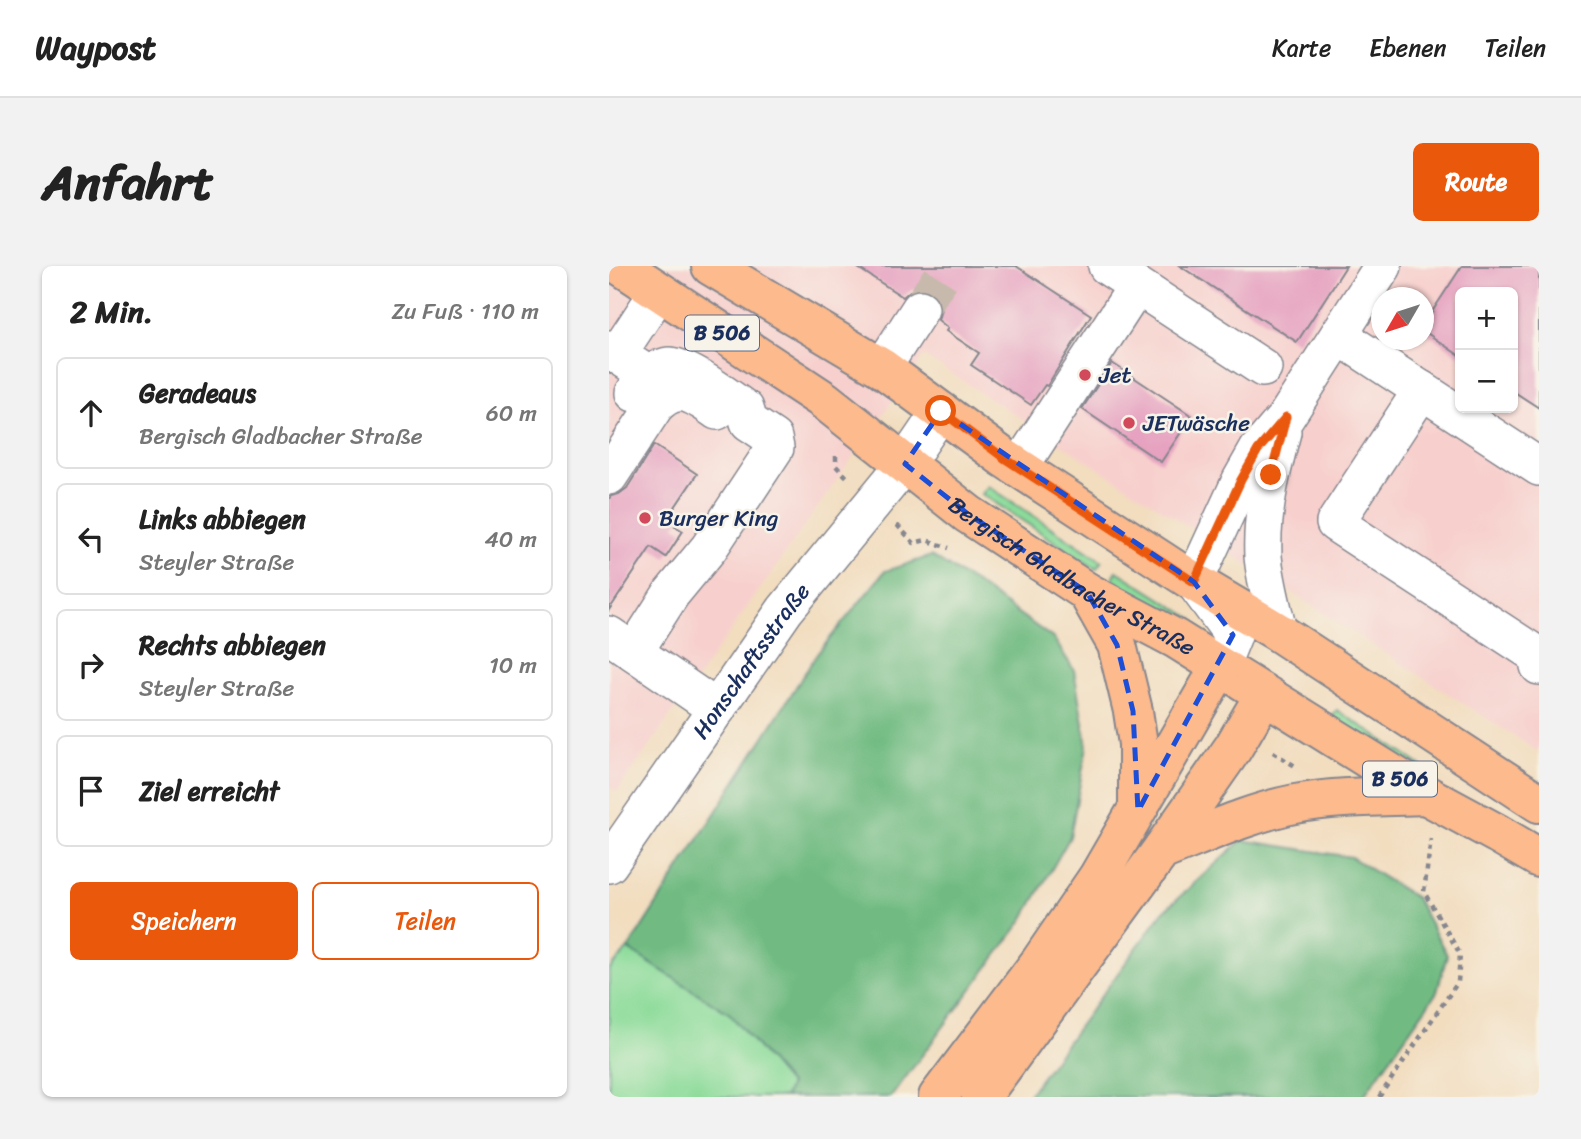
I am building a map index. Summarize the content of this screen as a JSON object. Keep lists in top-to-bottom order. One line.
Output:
{"streets":{"main road":["B 506","Bergisch Gladbacher Straße"],"street":["Honschaftsstraße"]},"crossings":[["B 506","Honschaftsstraße"],["Bergisch Gladbacher Straße","Honschaftsstraße"]],"places":["Jet","JETwäsche","Burger King"],"north":"bottom left","page":{"header":"Waypost","nav":["Karte","Ebenen","Teilen"],"title":"Anfahrt","buttons":["Route",["Speichern","Teilen"]],"heading":["2 Min.","Zu Fuß · 110 m"],"map_buttons":["+","−"],"list":[["Geradeaus","Bergisch Gladbacher Straße","60 m"],["Links abbiegen","Steyler Straße","40 m"],["Rechts abbiegen","Steyler Straße","10 m"],"Ziel erreicht"]}}
